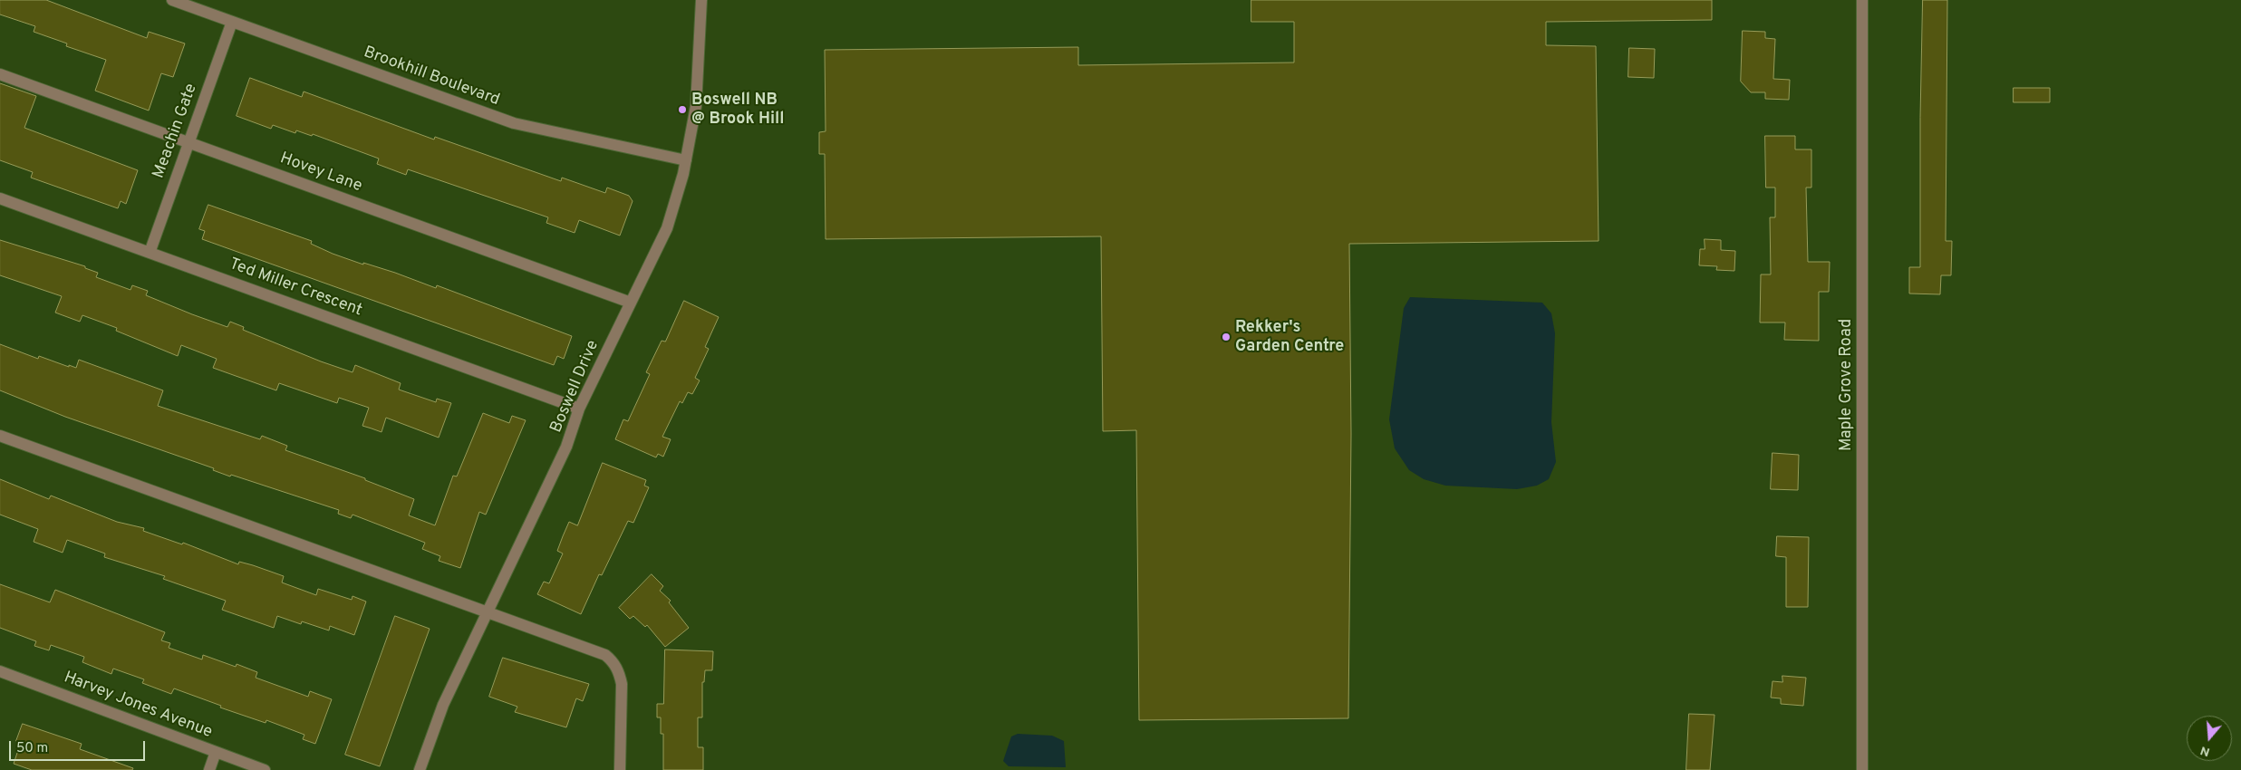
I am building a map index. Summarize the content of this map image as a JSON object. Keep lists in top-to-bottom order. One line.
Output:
{"streets":{"street":["Brookhill Boulevard","Meachin Gate","Hovey Lane","Ted Miller Crescent","Maple Grove Road","Boswell Drive","Harvey Jones Avenue"]},"crossings":[["Brookhill Boulevard","Meachin Gate"],["Brookhill Boulevard","Boswell Drive"],["Meachin Gate","Hovey Lane"],["Meachin Gate","Ted Miller Crescent"],["Hovey Lane","Boswell Drive"],["Ted Miller Crescent","Boswell Drive"]],"places":["Boswell NB @ Brook Hill","Rekker's Garden Centre"],"scale_bar":"50 m","north":"bottom"}
